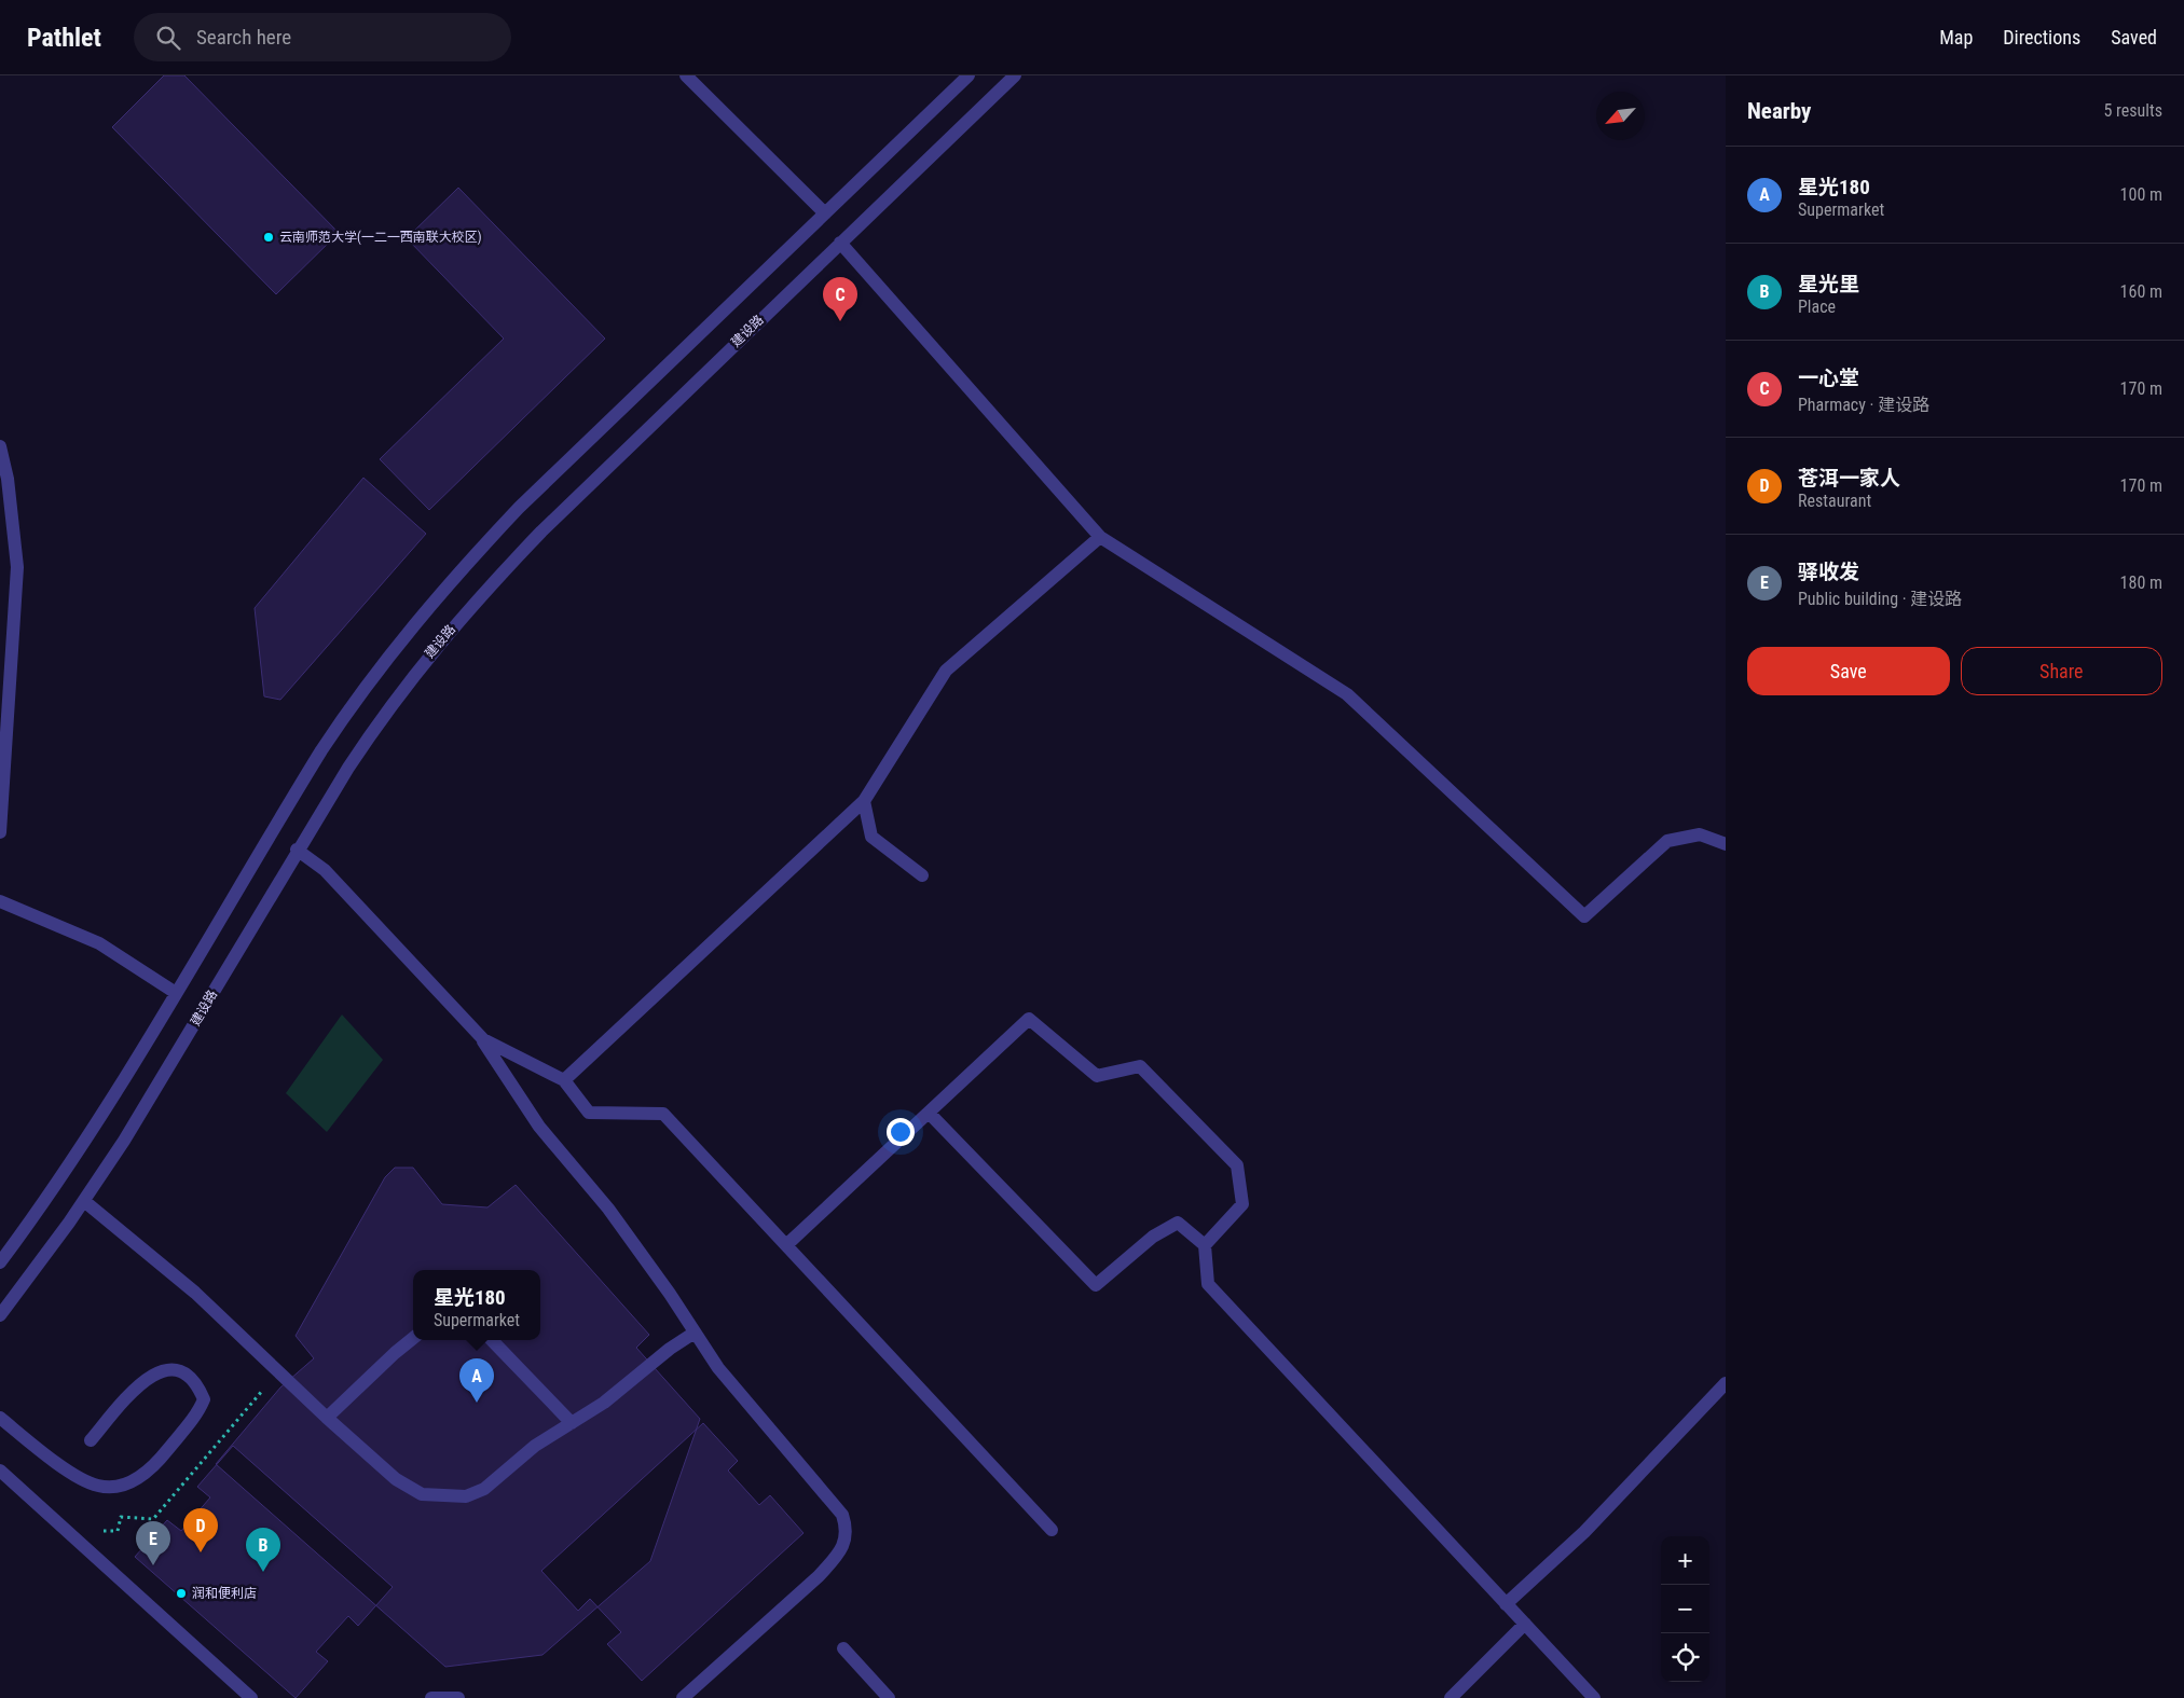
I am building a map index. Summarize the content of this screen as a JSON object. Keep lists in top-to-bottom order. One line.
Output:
{"streets":{"street":["建设路"]},"places":["云南师范大学(一二一西南联大校区)","润和便利店"],"north":"bottom left","page":{"header":"Pathlet","search":"Search here","nav":["Map","Directions","Saved"],"heading":["Nearby","5 results"],"list":[{"mark":"A","name":"星光180","note":"Supermarket","value":"100 m"},{"mark":"B","name":"星光里","note":"Place","value":"160 m"},{"mark":"C","name":"一心堂","note":"Pharmacy · 建设路","value":"170 m"},{"mark":"D","name":"苍洱一家人","note":"Restaurant","value":"170 m"},{"mark":"E","name":"驿收发","note":"Public building · 建设路","value":"180 m"}],"pins":["C","A","D","E","B"],"buttons":["Save","Share"],"popup":["星光180","Supermarket"],"map_buttons":["+","−"]}}
